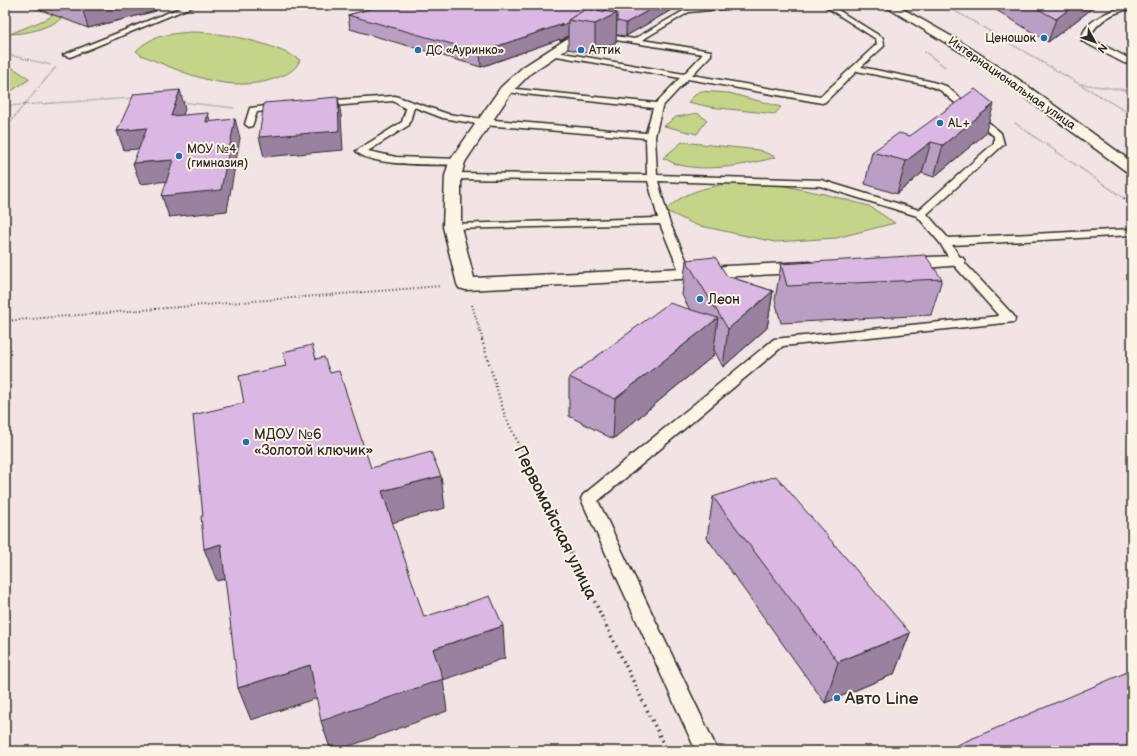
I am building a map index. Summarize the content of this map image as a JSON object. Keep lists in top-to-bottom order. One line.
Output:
{"streets":{"street":["Интернациональная улица"],"path":["Первомайская улица"]},"places":["Ценошок","ДС «Ауринко»","Аттик","AL+","МОУ №4 (гимназия)","Леон","МДОУ №6 «Золотой ключик»","Авто Line"],"north":"bottom right"}
